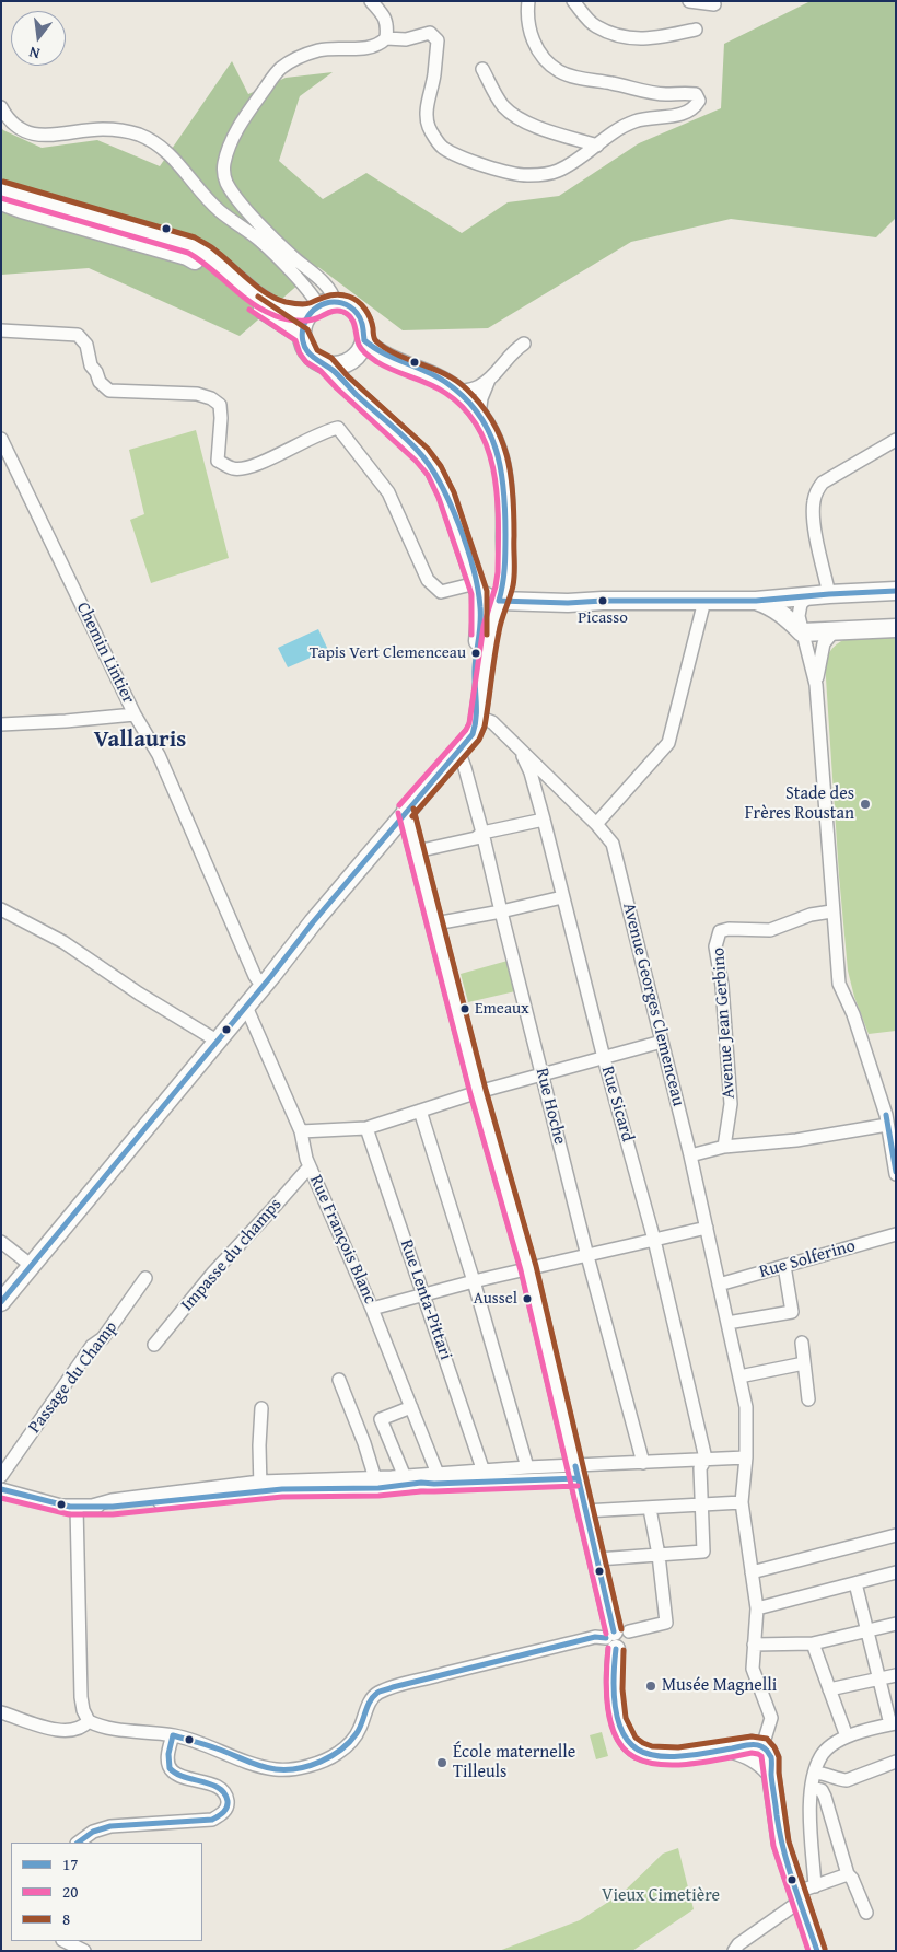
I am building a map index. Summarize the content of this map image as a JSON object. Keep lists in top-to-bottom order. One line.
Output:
{"streets":{"street":["Chemin Lintier","Avenue Georges Clemenceau","Avenue Jean Gerbino","Rue Sicard","Rue Hoche","Rue François Blanc","Impasse du champs","Rue Solferino","Rue Lenta-Pittari","Passage du Champ"]},"crossings":[["Avenue Georges Clemenceau","Rue Sicard"],["Avenue Georges Clemenceau","Rue Solferino"],["Rue François Blanc","Impasse du champs"]],"districts":["Vallauris"],"parks":["Vieux Cimetière"],"places":["Picasso","Tapis Vert Clemenceau","Stade des Frères Roustan","Emeaux","Aussel","Musée Magnelli","École maternelle Tilleuls"],"lines":["transit line 8","transit line 20","transit line 17"],"legend":["17","20","8"],"north":"bottom"}
